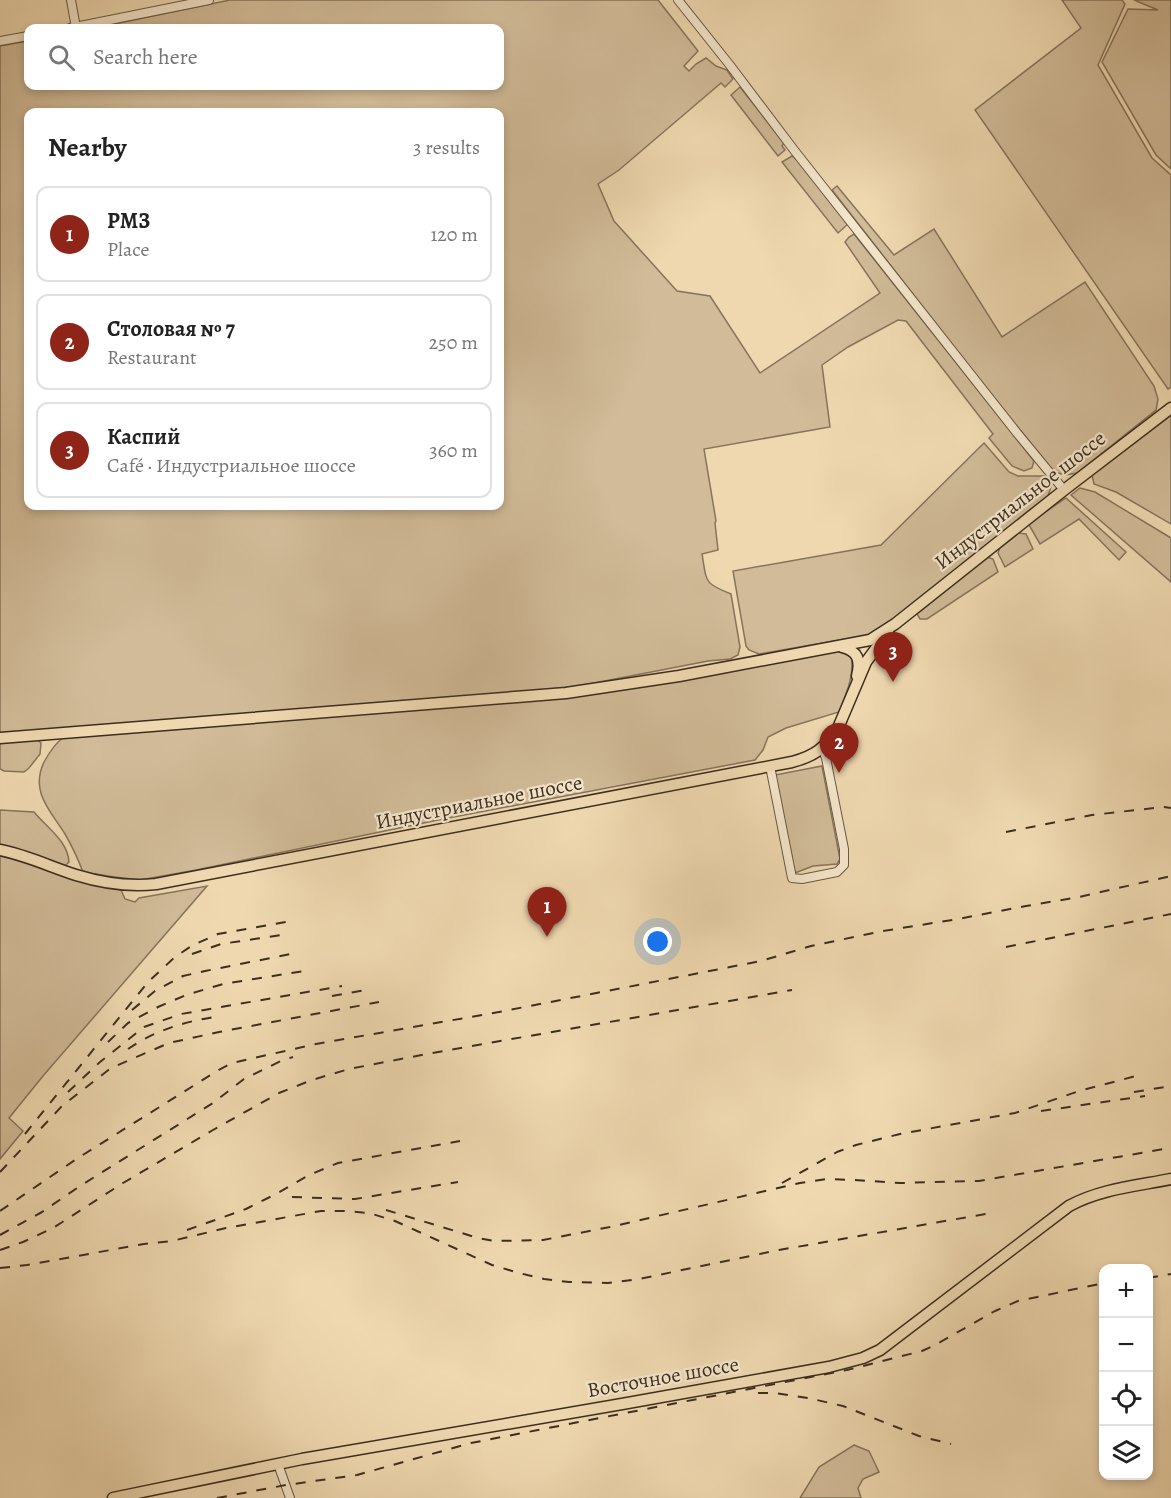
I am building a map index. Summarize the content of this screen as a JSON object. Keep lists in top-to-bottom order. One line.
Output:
{"streets":{"main road":["Индустриальное шоссе","Восточное шоссе"]},"page":{"search":"Search here","heading":["Nearby","3 results"],"list":[{"mark":"1","name":"РМЗ","note":"Place","value":"120 m"},{"mark":"2","name":"Столовая № 7","note":"Restaurant","value":"250 m"},{"mark":"3","name":"Каспий","note":"Café · Индустриальное шоссе","value":"360 m"}],"pins":["3","2","1"],"map_buttons":["+","−"]}}
